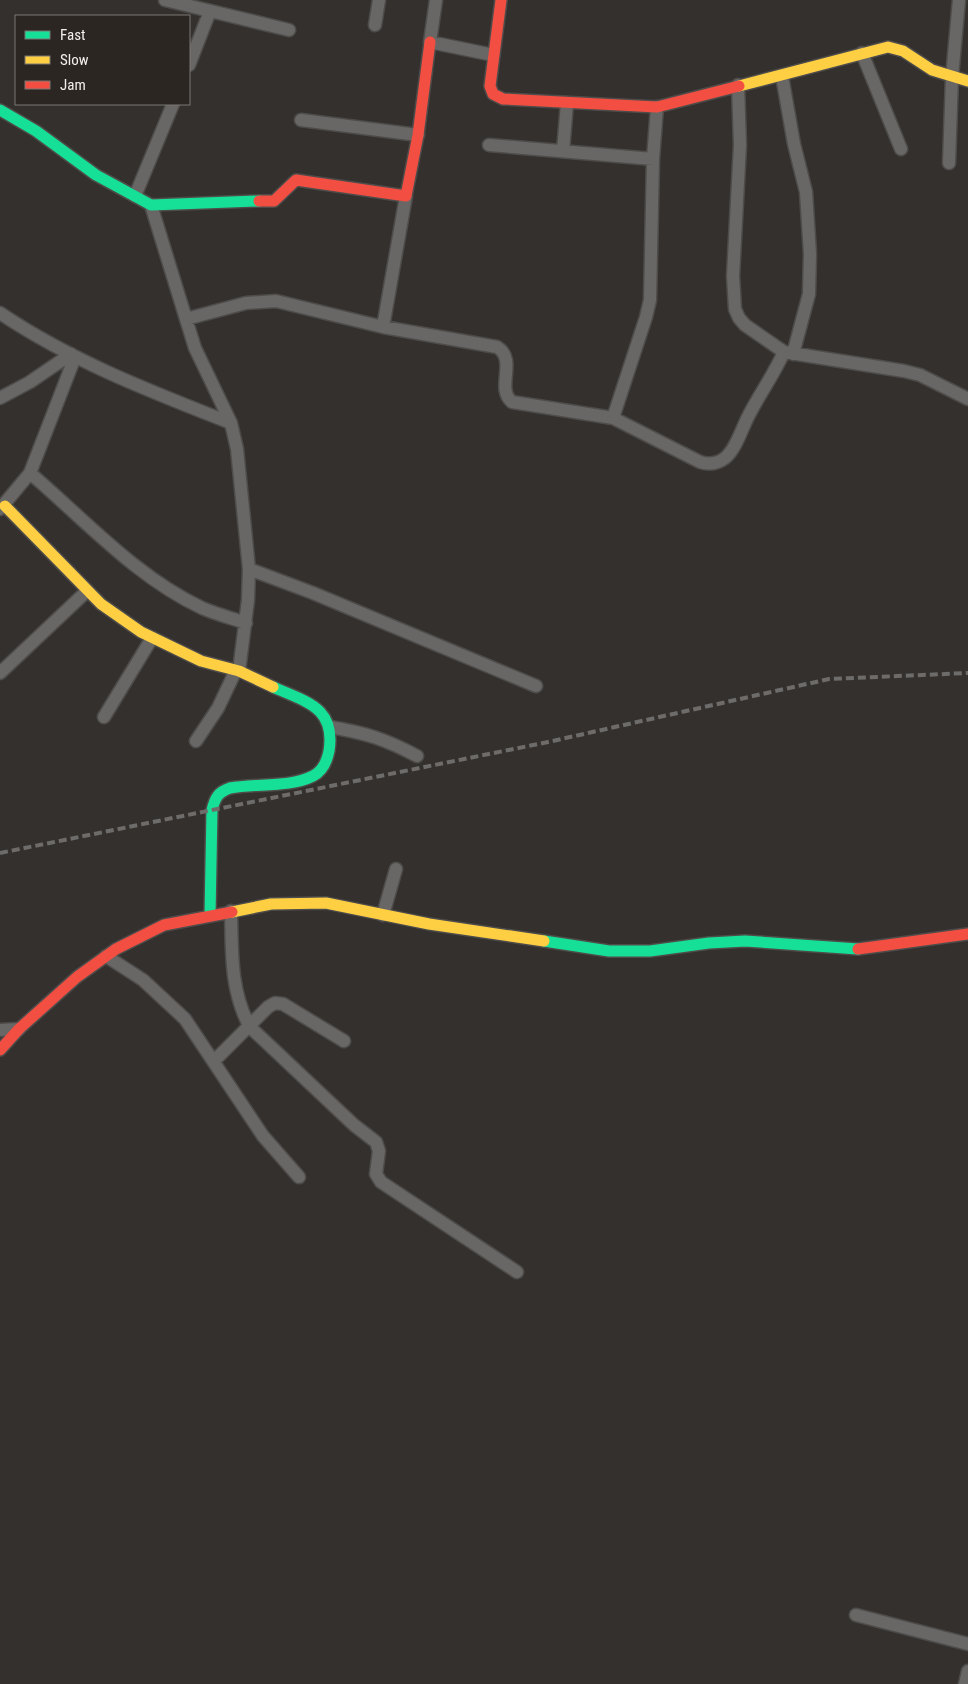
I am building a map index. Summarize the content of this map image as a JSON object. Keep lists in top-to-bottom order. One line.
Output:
{"legend":["Fast","Slow","Jam"]}
